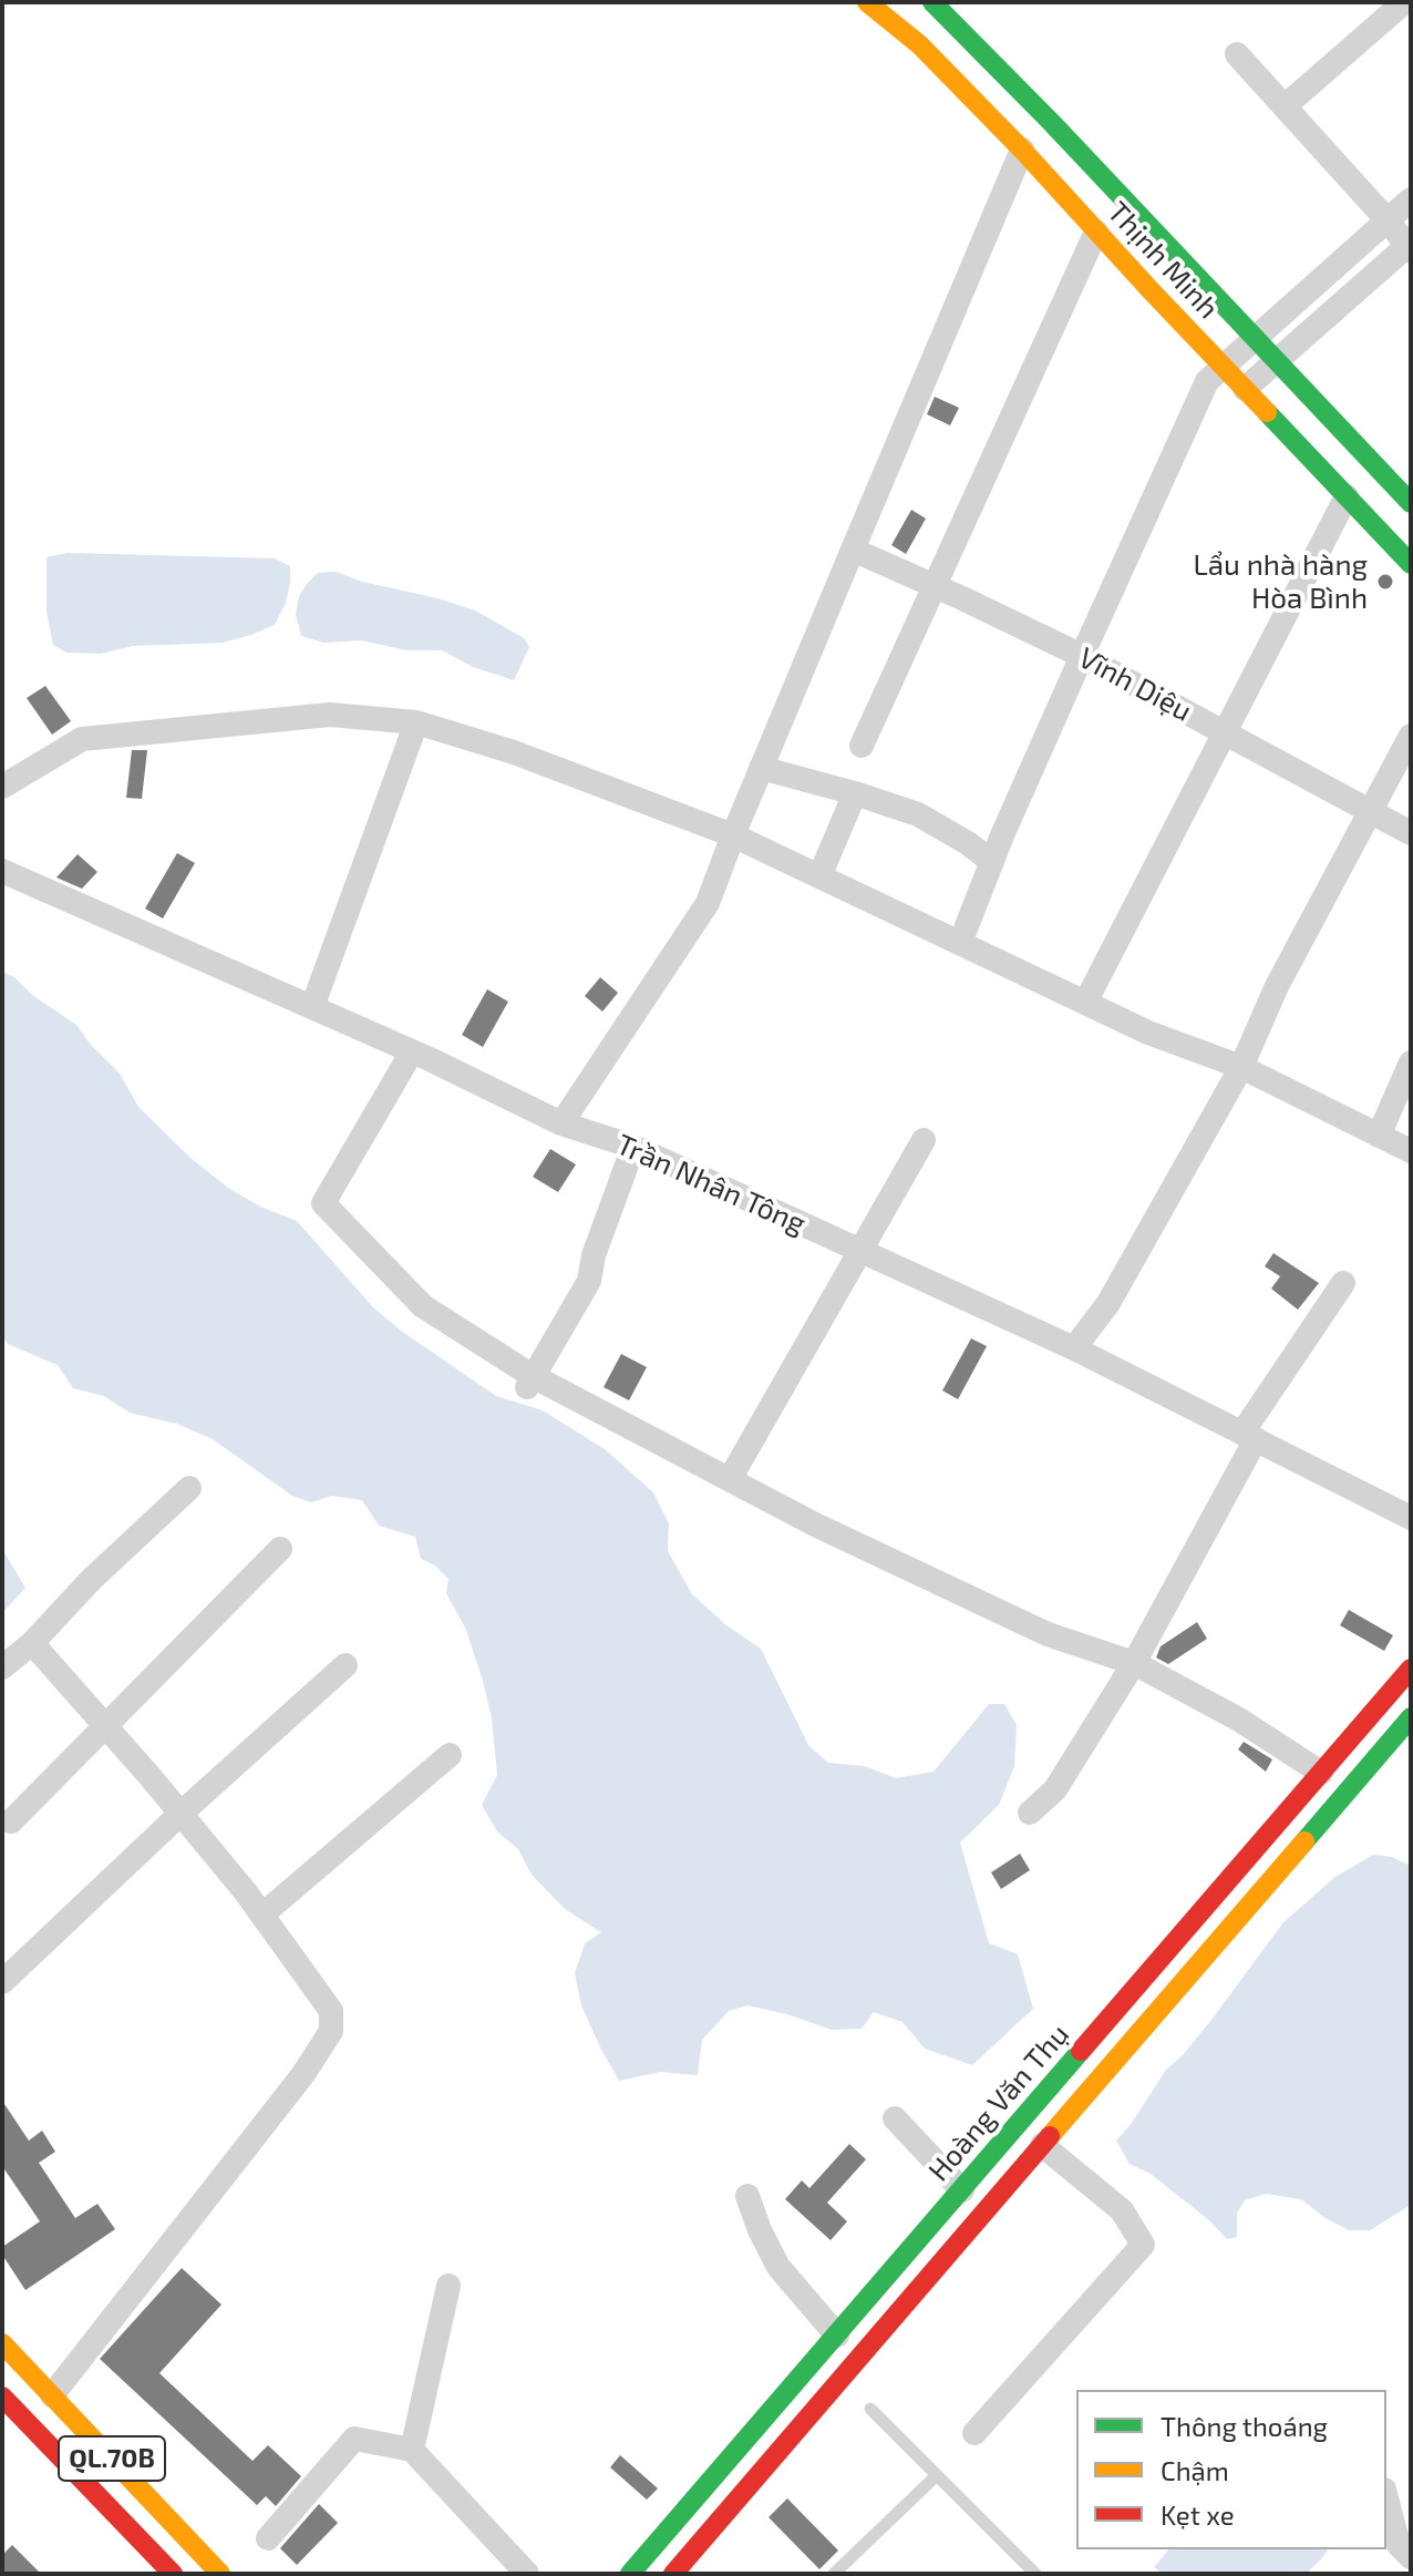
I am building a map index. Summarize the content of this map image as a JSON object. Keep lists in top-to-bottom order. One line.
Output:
{"streets":{"main road":["Thịnh Minh","Hoàng Văn Thụ","QL.70B"],"street":["Vĩnh Diệu","Trần Nhân Tông"]},"places":["Lẩu nhà hàng Hòa Bình"],"legend":["Thông thoáng","Chậm","Kẹt xe"]}
